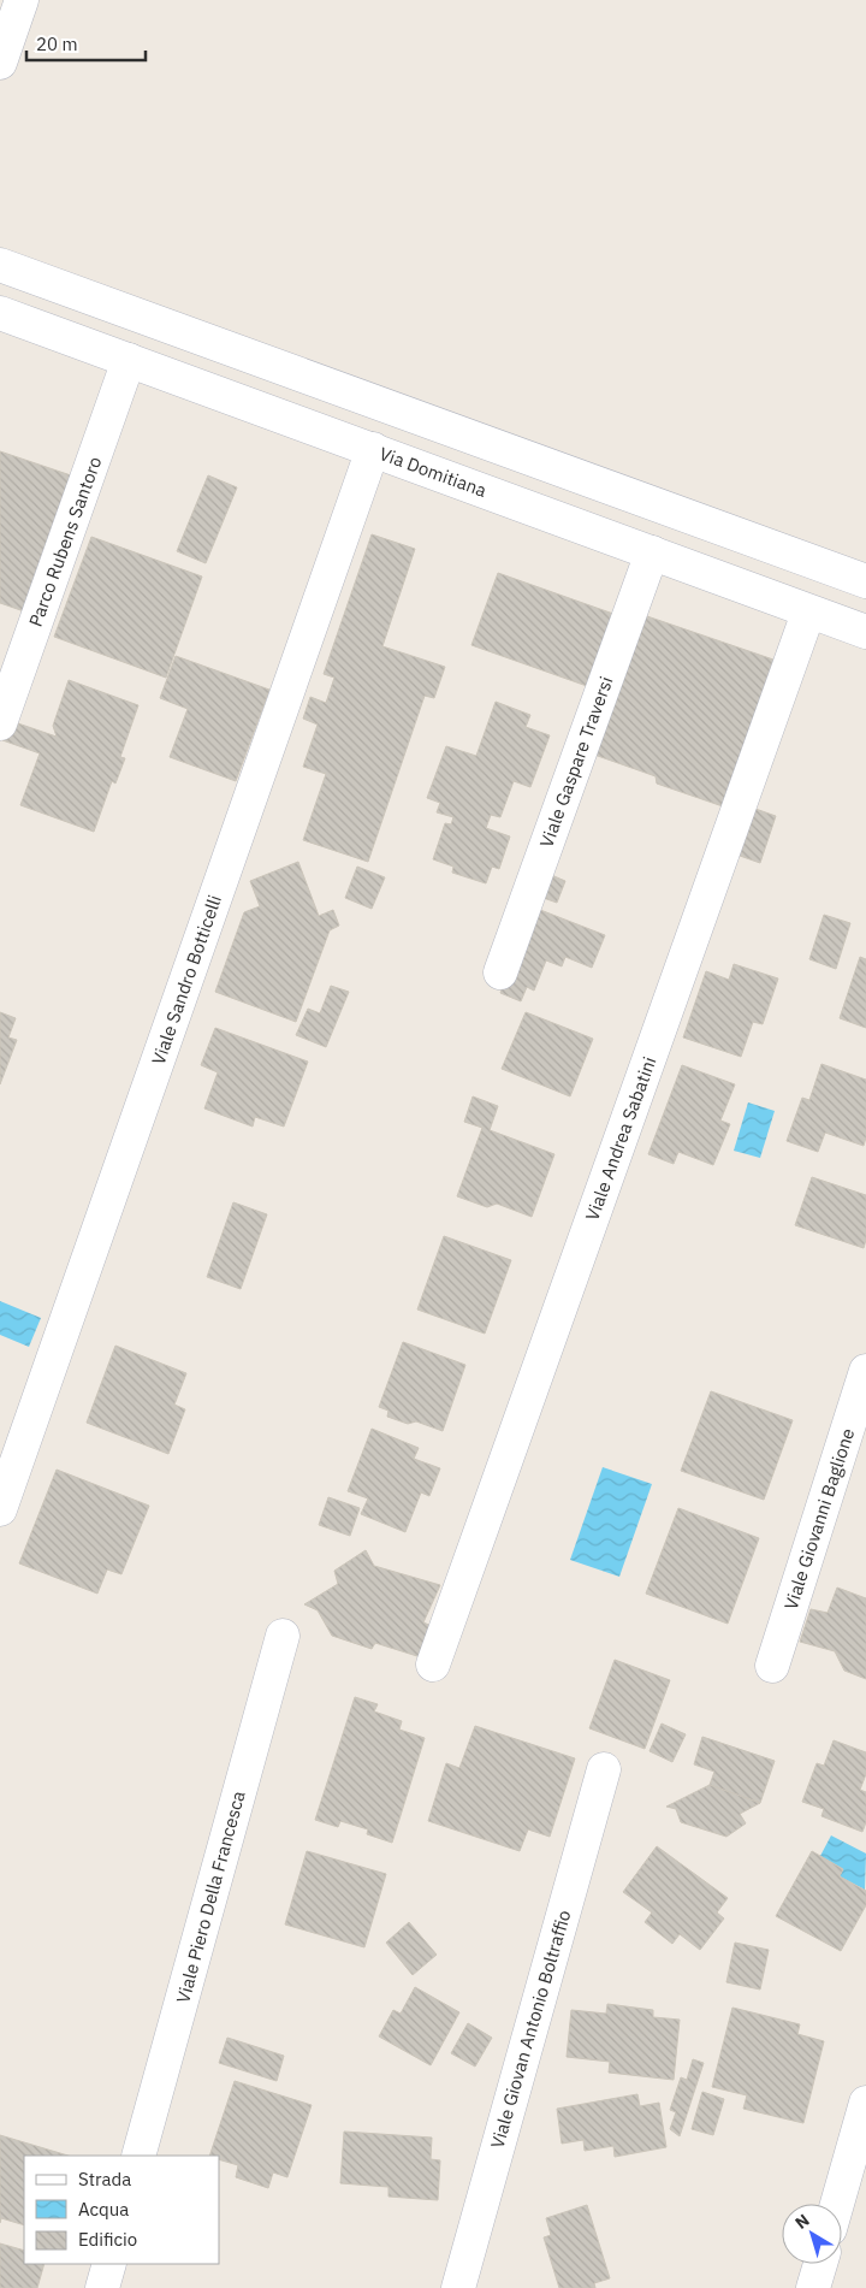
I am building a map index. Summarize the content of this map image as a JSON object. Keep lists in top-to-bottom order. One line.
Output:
{"streets":{"street":["Via Domitiana","Parco Rubens Santoro","Viale Gaspare Traversi","Viale Sandro Botticelli","Viale Andrea Sabatini","Viale Giovanni Baglione","Viale Piero Della Francesca","Viale Giovan Antonio Boltraffio"]},"crossings":[["Via Domitiana","Parco Rubens Santoro"],["Via Domitiana","Viale Gaspare Traversi"],["Via Domitiana","Viale Sandro Botticelli"],["Via Domitiana","Viale Andrea Sabatini"]],"legend":["Strada","Acqua","Edificio"],"scale_bar":"20 m","north":"top left"}
